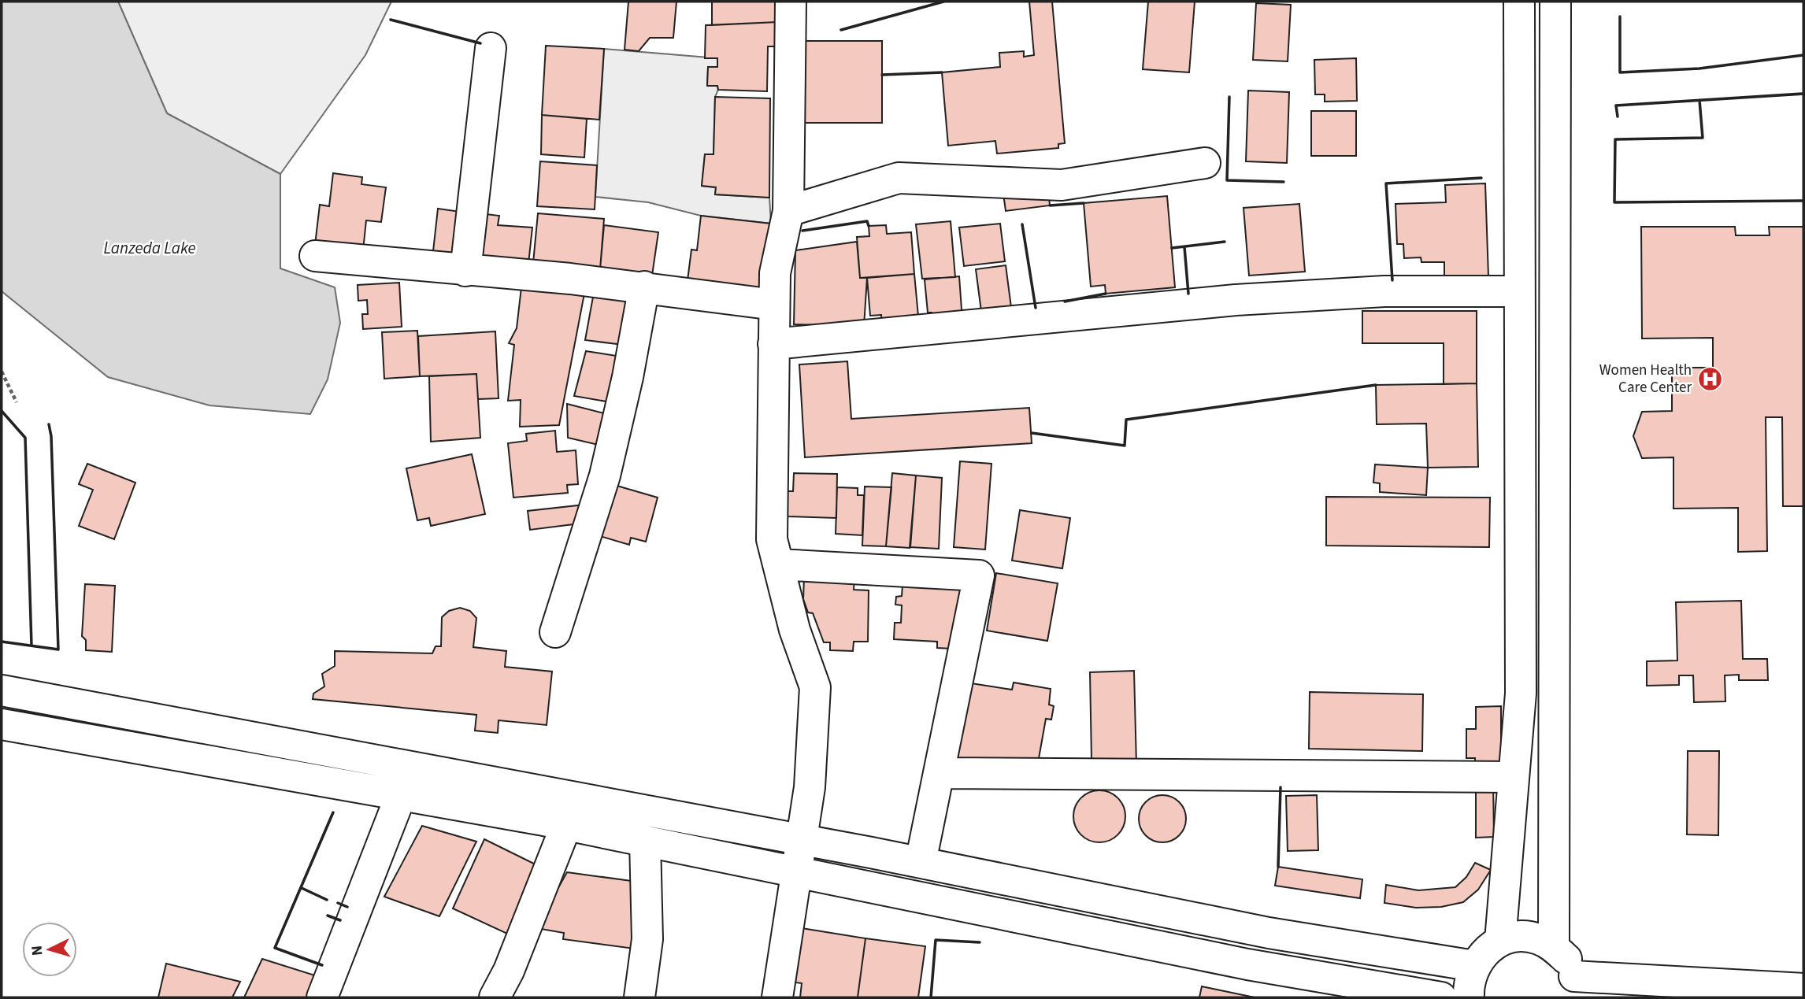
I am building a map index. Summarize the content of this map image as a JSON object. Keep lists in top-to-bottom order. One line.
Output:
{"water":["Lanzeda Lake"],"places":{"hospital":["Women Health Care Center"]},"north":"left"}
